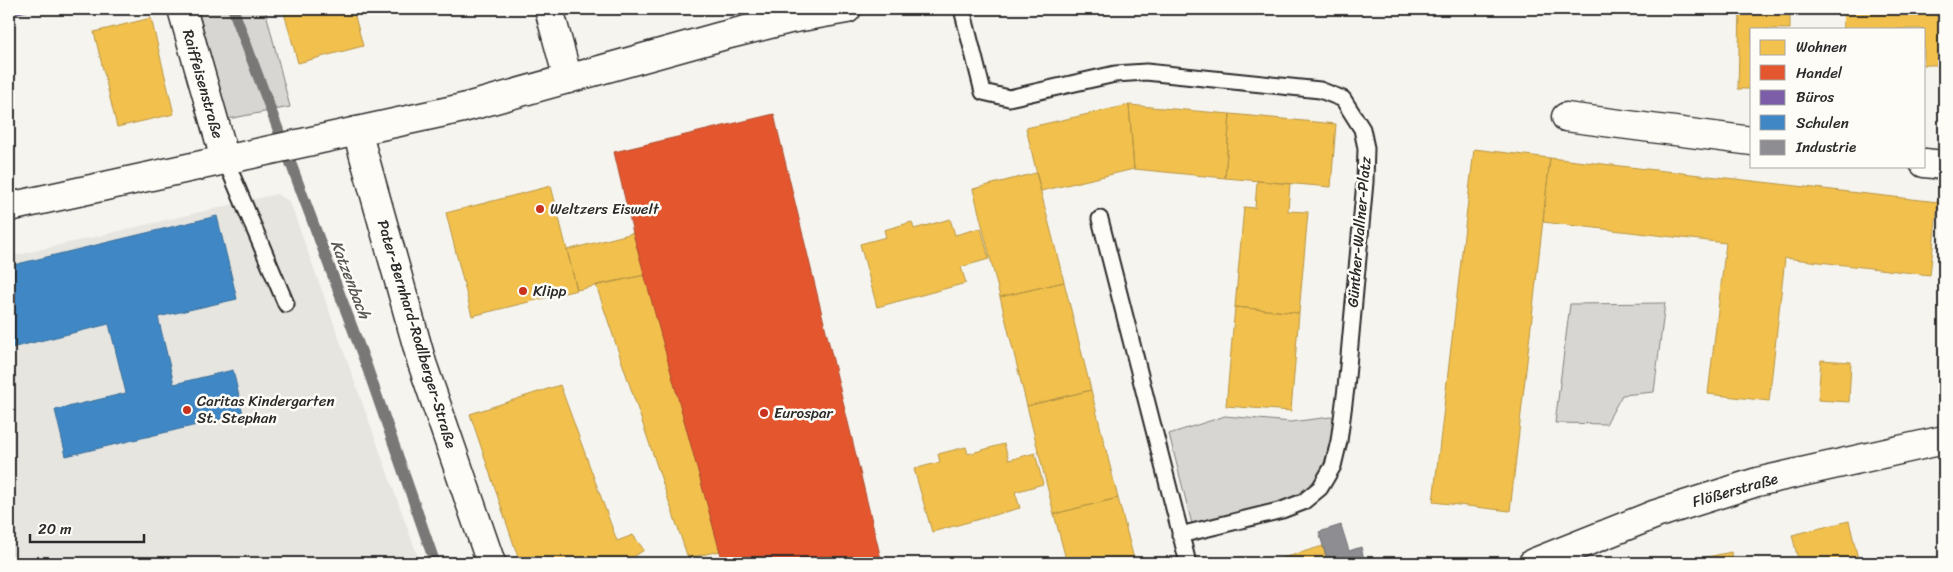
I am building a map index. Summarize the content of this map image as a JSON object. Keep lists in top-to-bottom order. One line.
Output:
{"streets":{"street":["Raiffeisenstraße","Pater-Bernhard-Rodlberger-Straße","Flößerstraße"],"lane":["Günther-Wallner-Platz"]},"water":["Katzenbach"],"places":["Weltzers Eiswelt","Klipp","Caritas Kindergarten St. Stephan","Eurospar"],"legend":["Wohnen","Handel","Büros","Schulen","Industrie"],"scale_bar":"20 m"}
